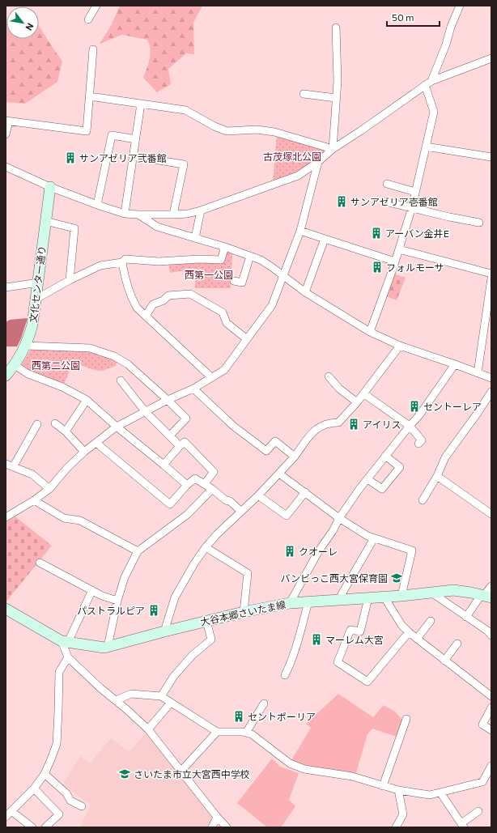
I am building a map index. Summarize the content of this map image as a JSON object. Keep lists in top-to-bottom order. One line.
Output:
{"streets":{"main road":["文化センター通り","大谷本郷さいたま線"]},"parks":["古茂塚北公園","西第一公園","西第二公園"],"places":{"building":["サンアゼリア弐番館","サンアゼリア壱番館","アーバン金井E","フォルモーサ","セントーレア","アイリス","クオーレ","パストラルピア","マーレム大宮","セントポーリア"],"school or university":["バンビっこ西大宮保育園","さいたま市立大宮西中学校"]},"scale_bar":"50 m","north":"bottom right"}
